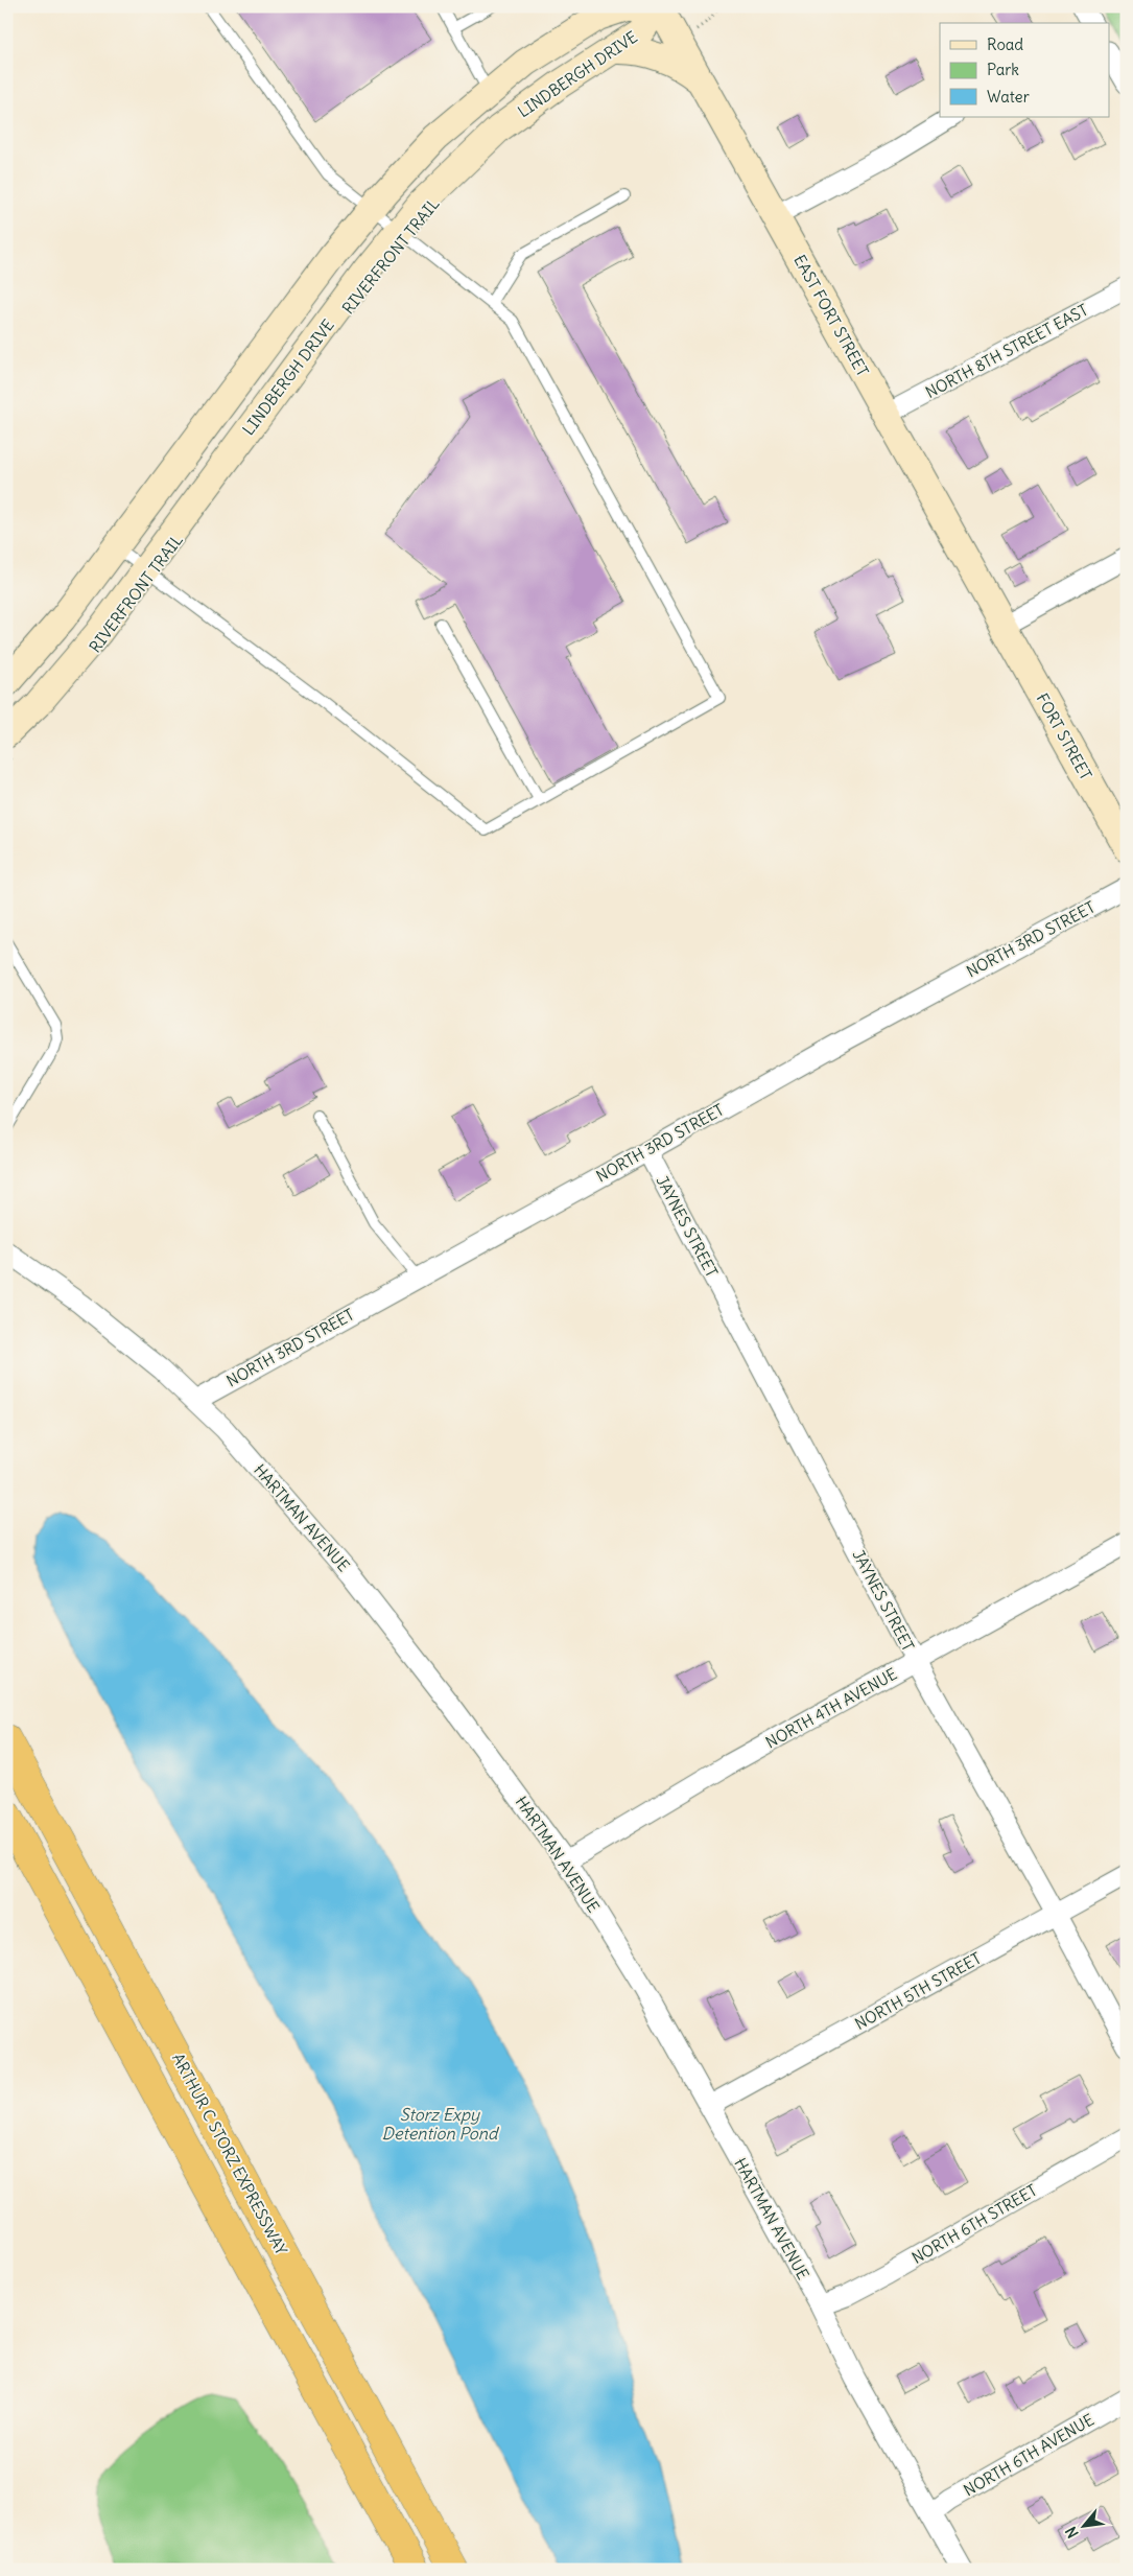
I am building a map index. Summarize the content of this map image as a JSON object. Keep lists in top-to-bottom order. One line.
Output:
{"streets":{"highway":["ARTHUR C STORZ EXPRESSWAY"],"street":["LINDBERGH DRIVE","EAST FORT STREET","NORTH 8TH STREET EAST","FORT STREET","NORTH 3RD STREET","JAYNES STREET","HARTMAN AVENUE","NORTH 4TH AVENUE","NORTH 5TH STREET","NORTH 6TH STREET","NORTH 6TH AVENUE"]},"crossings":[["LINDBERGH DRIVE","EAST FORT STREET"],["EAST FORT STREET","NORTH 8TH STREET EAST"],["EAST FORT STREET","FORT STREET"],["NORTH 3RD STREET","JAYNES STREET"],["NORTH 3RD STREET","HARTMAN AVENUE"],["JAYNES STREET","NORTH 4TH AVENUE"],["JAYNES STREET","NORTH 5TH STREET"],["HARTMAN AVENUE","NORTH 4TH AVENUE"],["HARTMAN AVENUE","NORTH 5TH STREET"],["HARTMAN AVENUE","NORTH 6TH STREET"],["HARTMAN AVENUE","NORTH 6TH AVENUE"]],"water":["Storz Expy Detention Pond"],"legend":["Road","Park","Water"],"north":"bottom left"}
